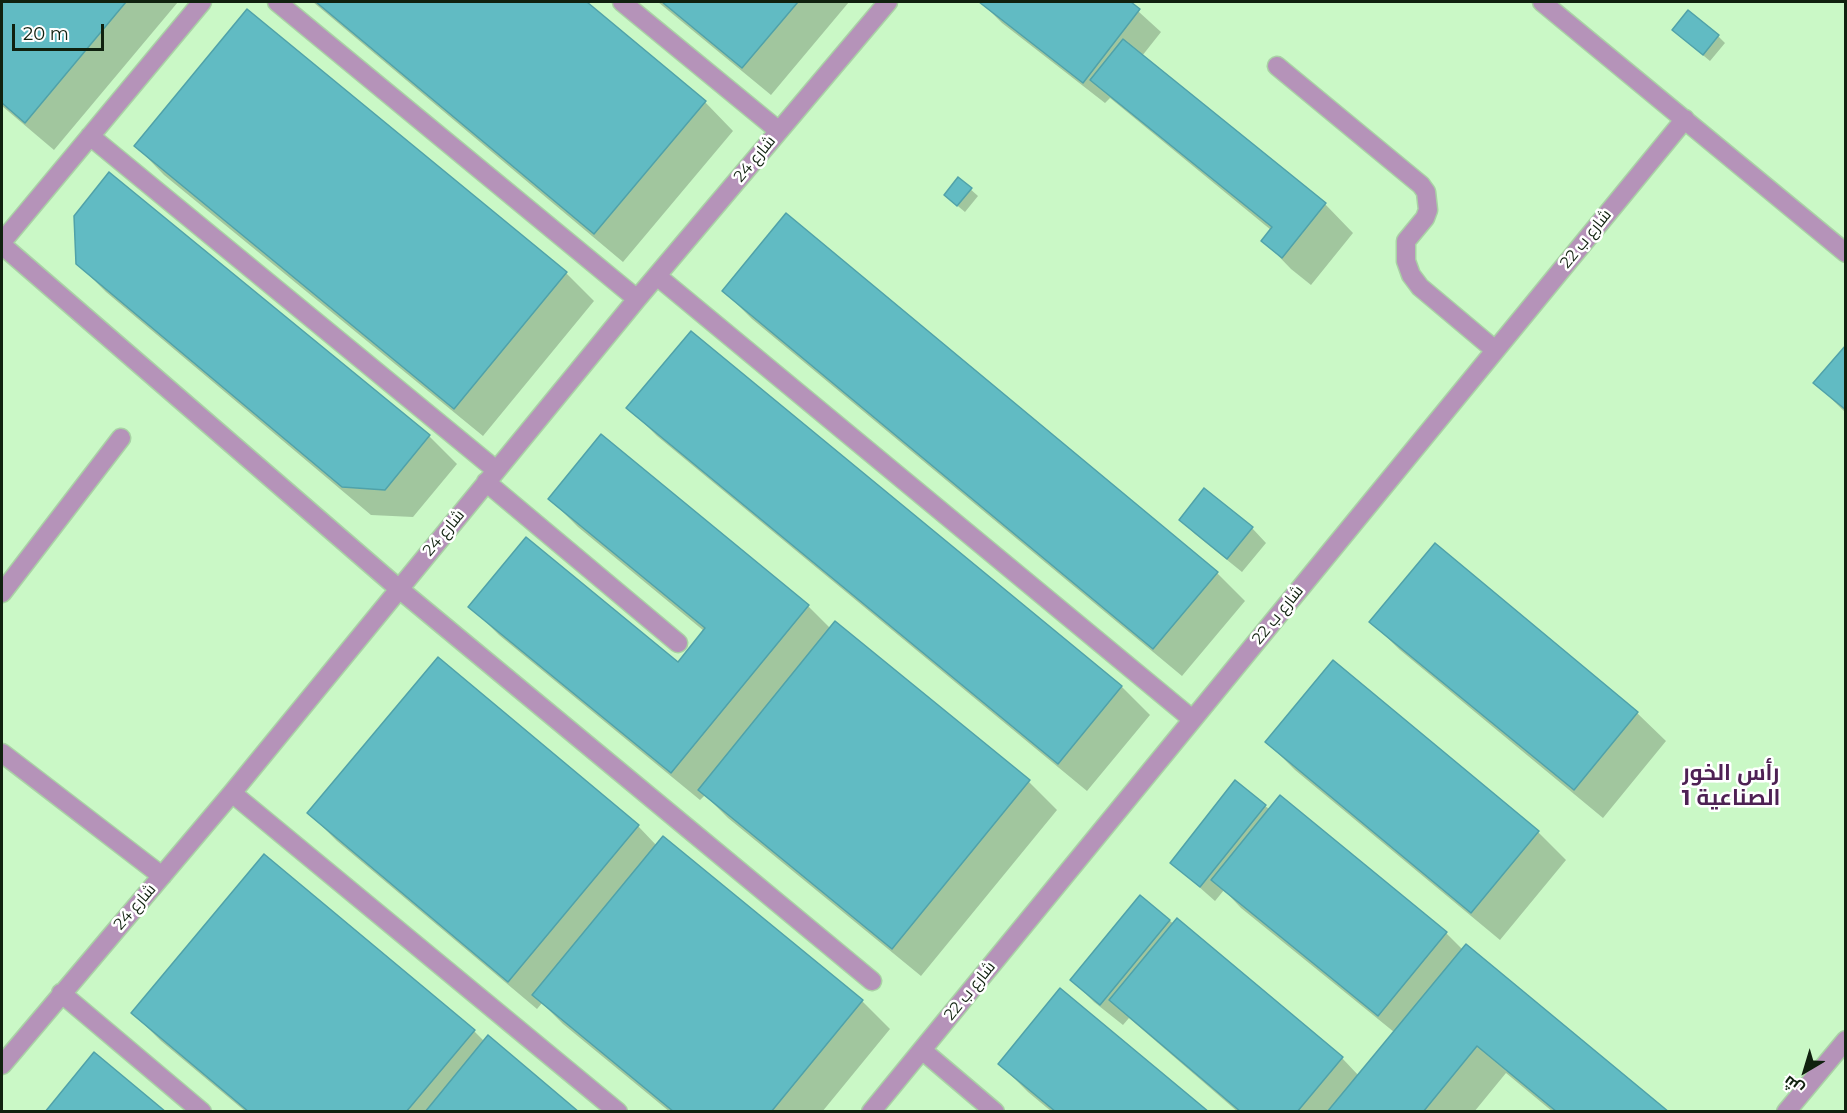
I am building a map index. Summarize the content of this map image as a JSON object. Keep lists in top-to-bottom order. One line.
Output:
{"streets":{"street":["شارع 24","شارع ب 22"]},"districts":["رأس الخور الصناعية 1"],"scale_bar":"20 m","north":"bottom left"}
